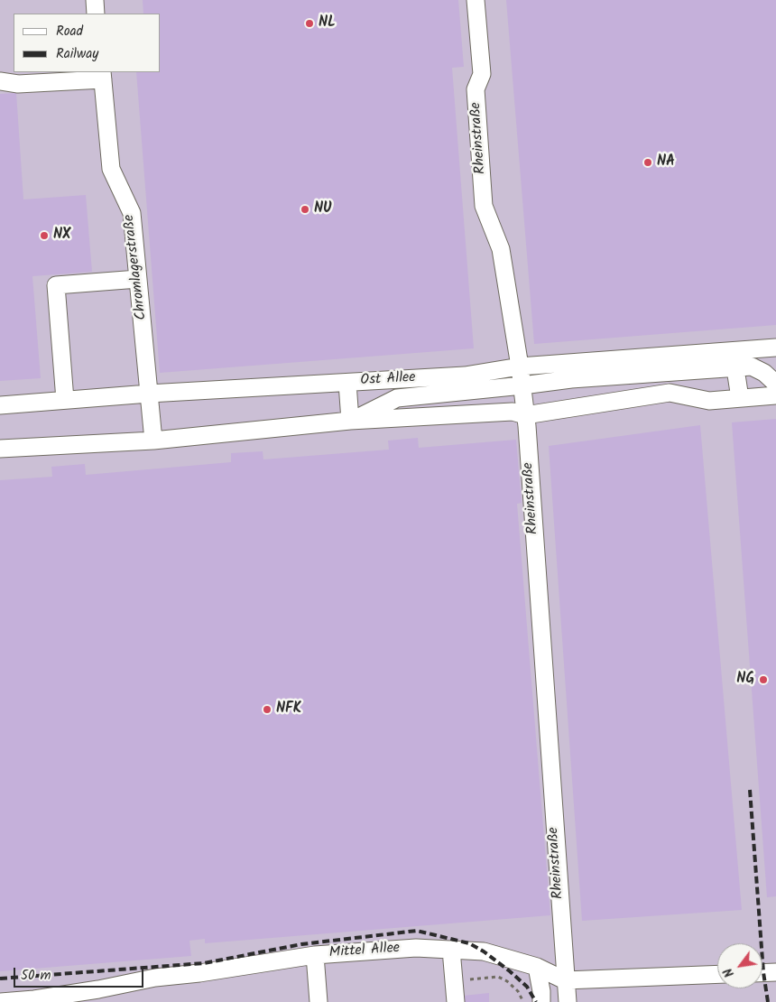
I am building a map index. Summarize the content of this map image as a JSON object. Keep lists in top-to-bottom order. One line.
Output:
{"streets":{"lane":["Rheinstraße","Chromlagerstraße","Ost Allee","Mittel Allee"]},"crossings":[["Rheinstraße","Ost Allee"],["Rheinstraße","Mittel Allee"],["Chromlagerstraße","Ost Allee"]],"places":["NL","NA","NU","NX","NG","NFK"],"legend":["Road","Railway"],"scale_bar":"50 m","north":"bottom left"}
